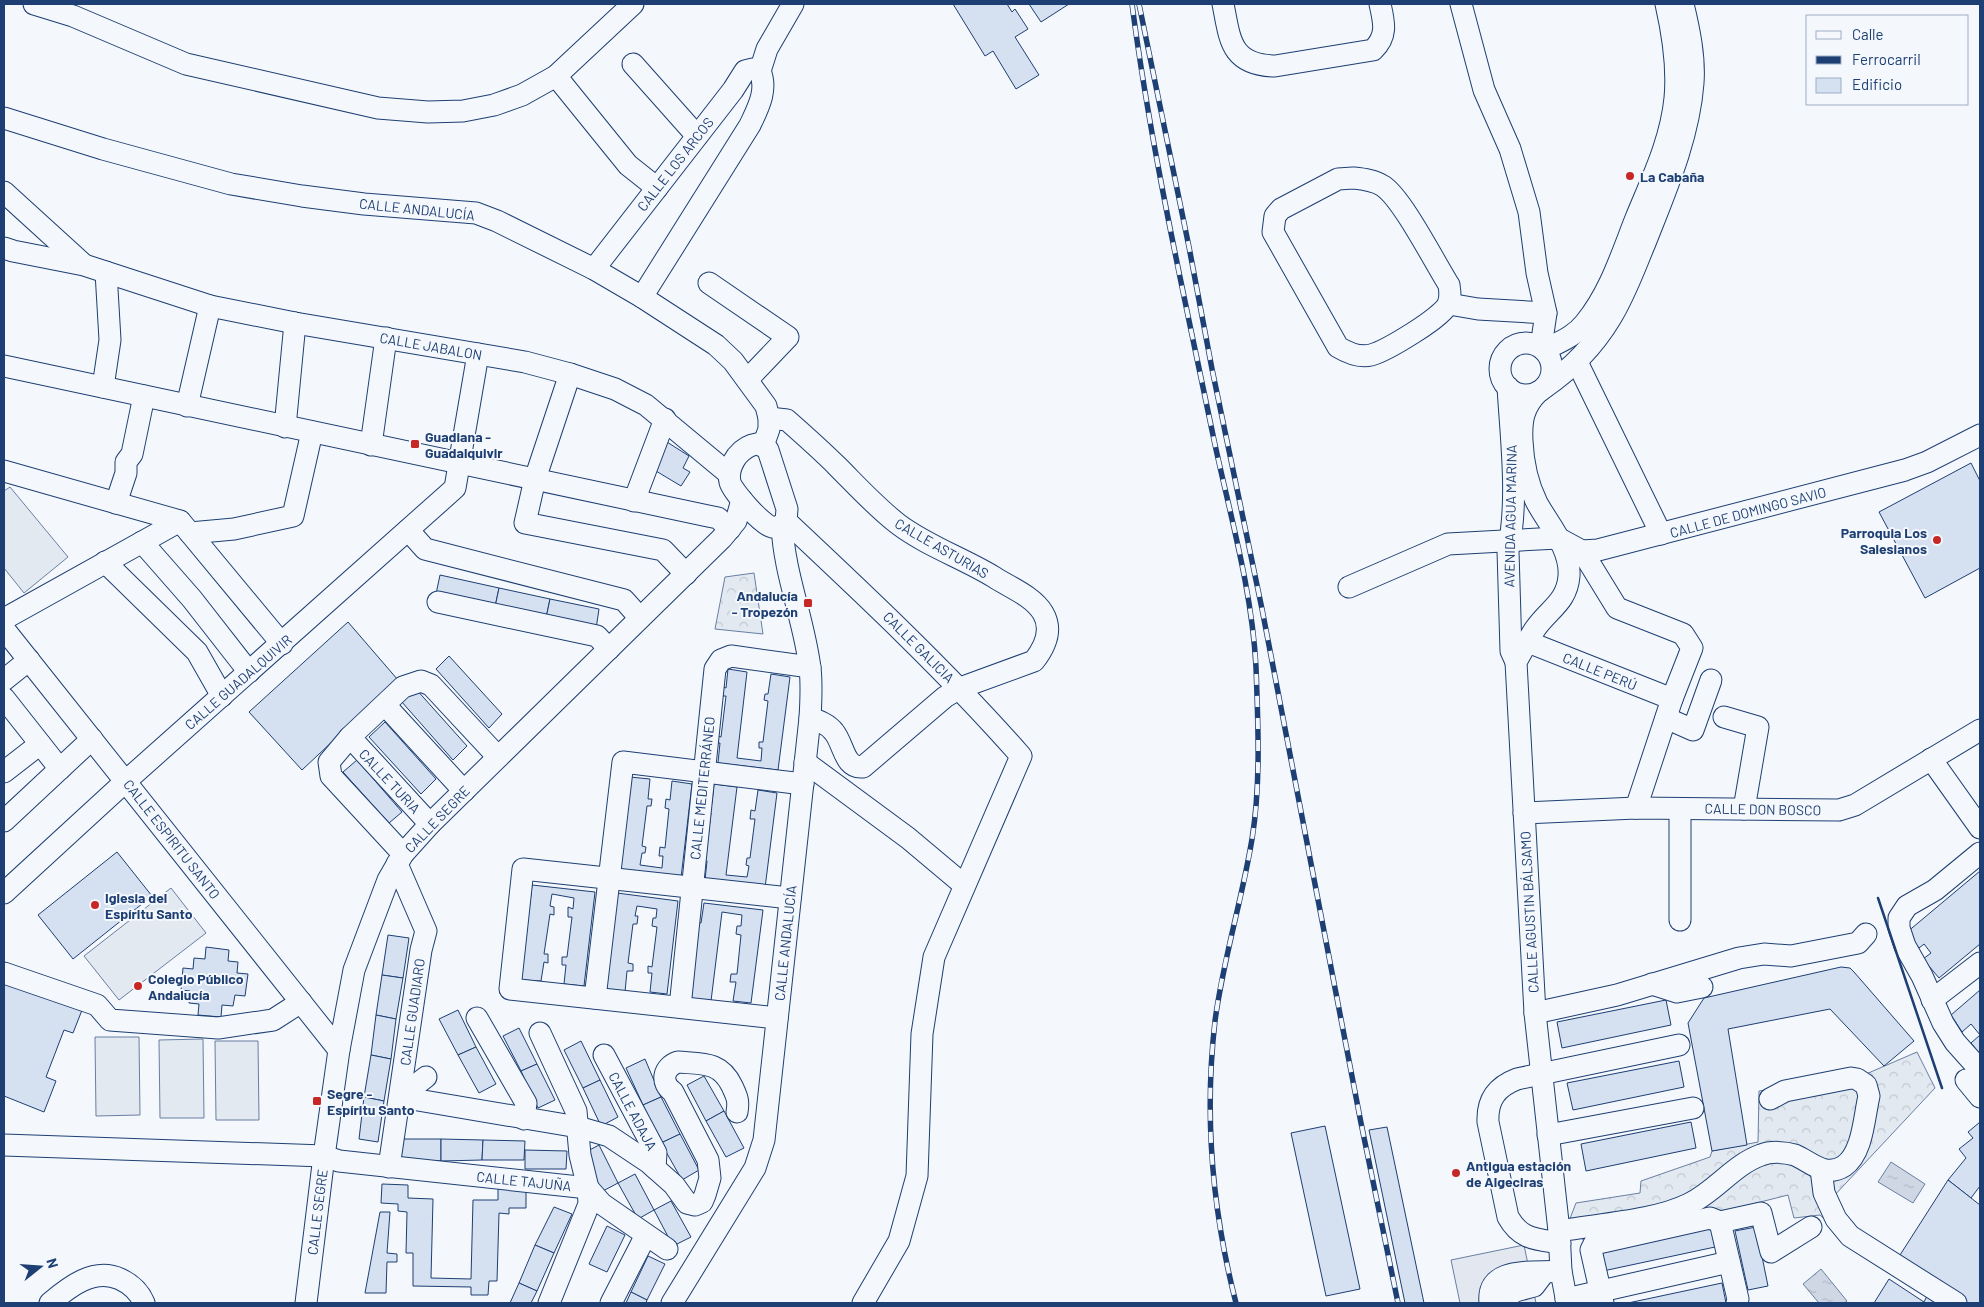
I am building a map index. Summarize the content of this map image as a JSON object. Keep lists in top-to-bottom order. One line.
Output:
{"streets":{"street":["CALLE LOS ARCOS","CALLE ANDALUCÍA","CALLE JABALON","CALLE DE DOMINGO SAVIO","AVENIDA AGUA MARINA","CALLE ASTURIAS","CALLE GALICIA","CALLE PERÚ","CALLE GUADALQUIVIR","CALLE TURIA","CALLE MEDITERRÁNEO","CALLE DON BOSCO","CALLE SEGRE","CALLE ESPIRITU SANTO","CALLE AGUSTIN BÁLSAMO","CALLE GUADIARO","CALLE ADAJA","CALLE TAJUÑA"]},"crossings":[["CALLE LOS ARCOS","CALLE ANDALUCÍA"],["CALLE ANDALUCÍA","CALLE ASTURIAS"],["CALLE ANDALUCÍA","CALLE GALICIA"],["CALLE ANDALUCÍA","CALLE MEDITERRÁNEO"],["CALLE JABALON","CALLE GUADALQUIVIR"],["AVENIDA AGUA MARINA","CALLE AGUSTIN BÁLSAMO"],["CALLE ASTURIAS","CALLE GALICIA"],["CALLE GUADALQUIVIR","CALLE ESPIRITU SANTO"],["CALLE TURIA","CALLE SEGRE"],["CALLE TURIA","CALLE GUADIARO"],["CALLE DON BOSCO","CALLE AGUSTIN BÁLSAMO"],["CALLE SEGRE","CALLE ESPIRITU SANTO"],["CALLE SEGRE","CALLE GUADIARO"],["CALLE SEGRE","CALLE TAJUÑA"],["CALLE GUADIARO","CALLE TAJUÑA"]],"places":{"other":["La Cabaña","Parroquia Los Salesianos","Iglesia del Espíritu Santo","Colegio Público Andalucía","Antigua estación de Algeciras"],"transit":["Guadiana - Guadalquivir","Andalucía - Tropezón","Segre - Espíritu Santo"]},"legend":["Calle","Ferrocarril","Edificio"],"north":"right"}
